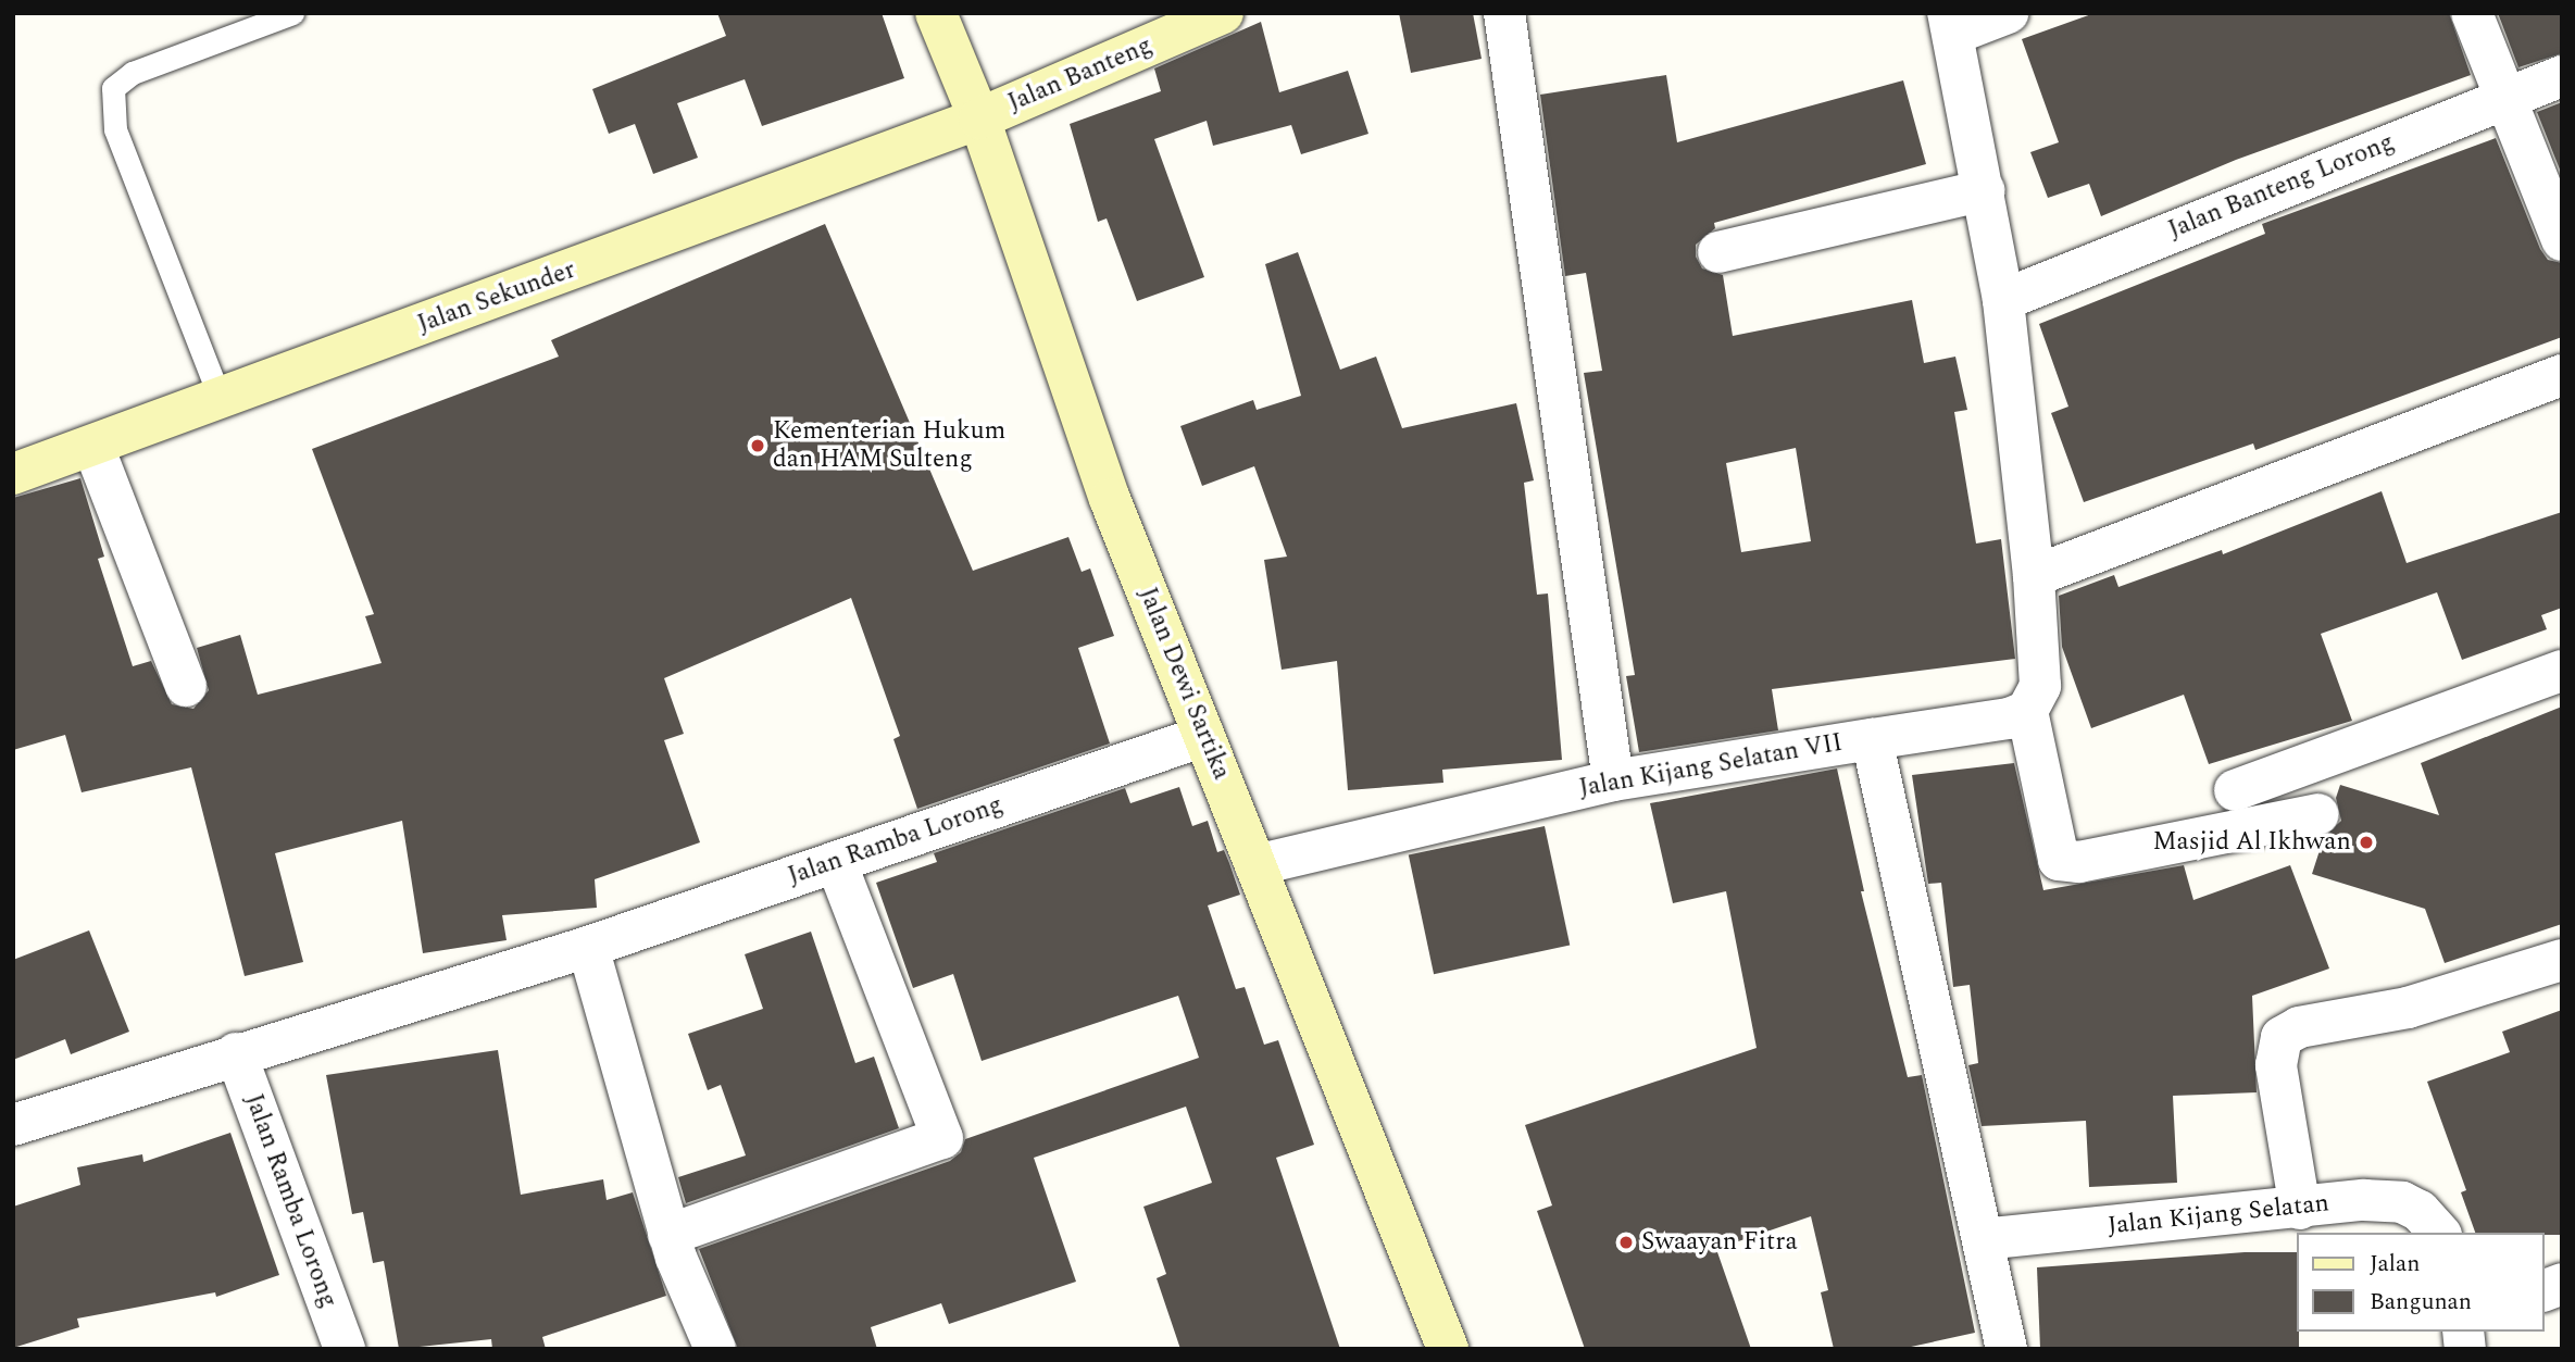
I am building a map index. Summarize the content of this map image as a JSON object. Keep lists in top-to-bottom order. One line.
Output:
{"streets":{"main road":["Jalan Banteng","Jalan Sekunder","Jalan Dewi Sartika"],"street":["Jalan Banteng Lorong","Jalan Kijang Selatan VII","Jalan Ramba Lorong","Jalan Kijang Selatan"]},"crossings":[["Jalan Banteng","Jalan Sekunder"],["Jalan Banteng","Jalan Dewi Sartika"],["Jalan Sekunder","Jalan Dewi Sartika"],["Jalan Dewi Sartika","Jalan Kijang Selatan VII"],["Jalan Dewi Sartika","Jalan Ramba Lorong"],["Jalan Kijang Selatan VII","Jalan Kijang Selatan"]],"places":["Kementerian Hukum dan HAM Sulteng","Masjid Al Ikhwan","Swaayan Fitra"],"legend":["Jalan","Bangunan"]}
